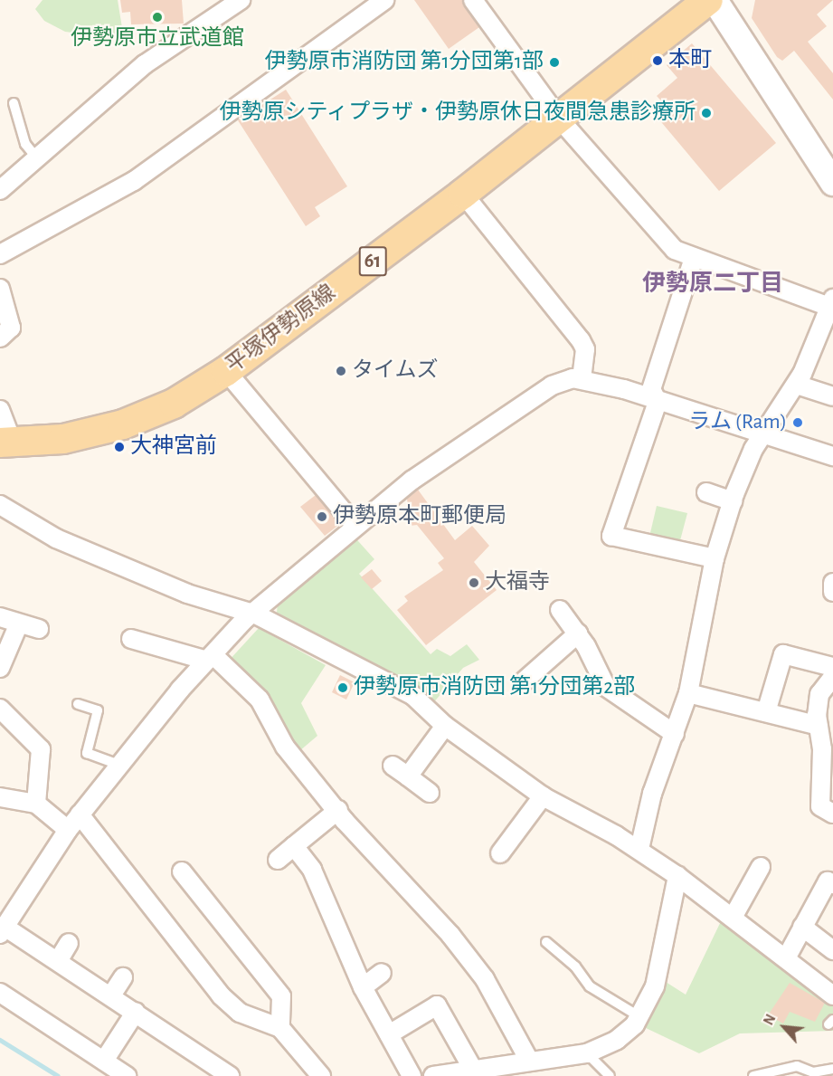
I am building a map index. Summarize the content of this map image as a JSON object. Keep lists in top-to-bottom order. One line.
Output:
{"streets":{"main road":["61","平塚伊勢原線"]},"districts":["伊勢原二丁目"],"places":["伊勢原市立武道館","本町","伊勢原市消防団 第1分団第1部","伊勢原シティプラザ・伊勢原休日夜間急患診療所","タイムズ","ラム (Ram)","大神宮前","伊勢原本町郵便局","大福寺","伊勢原市消防団 第1分団第2部"],"north":"top left"}
